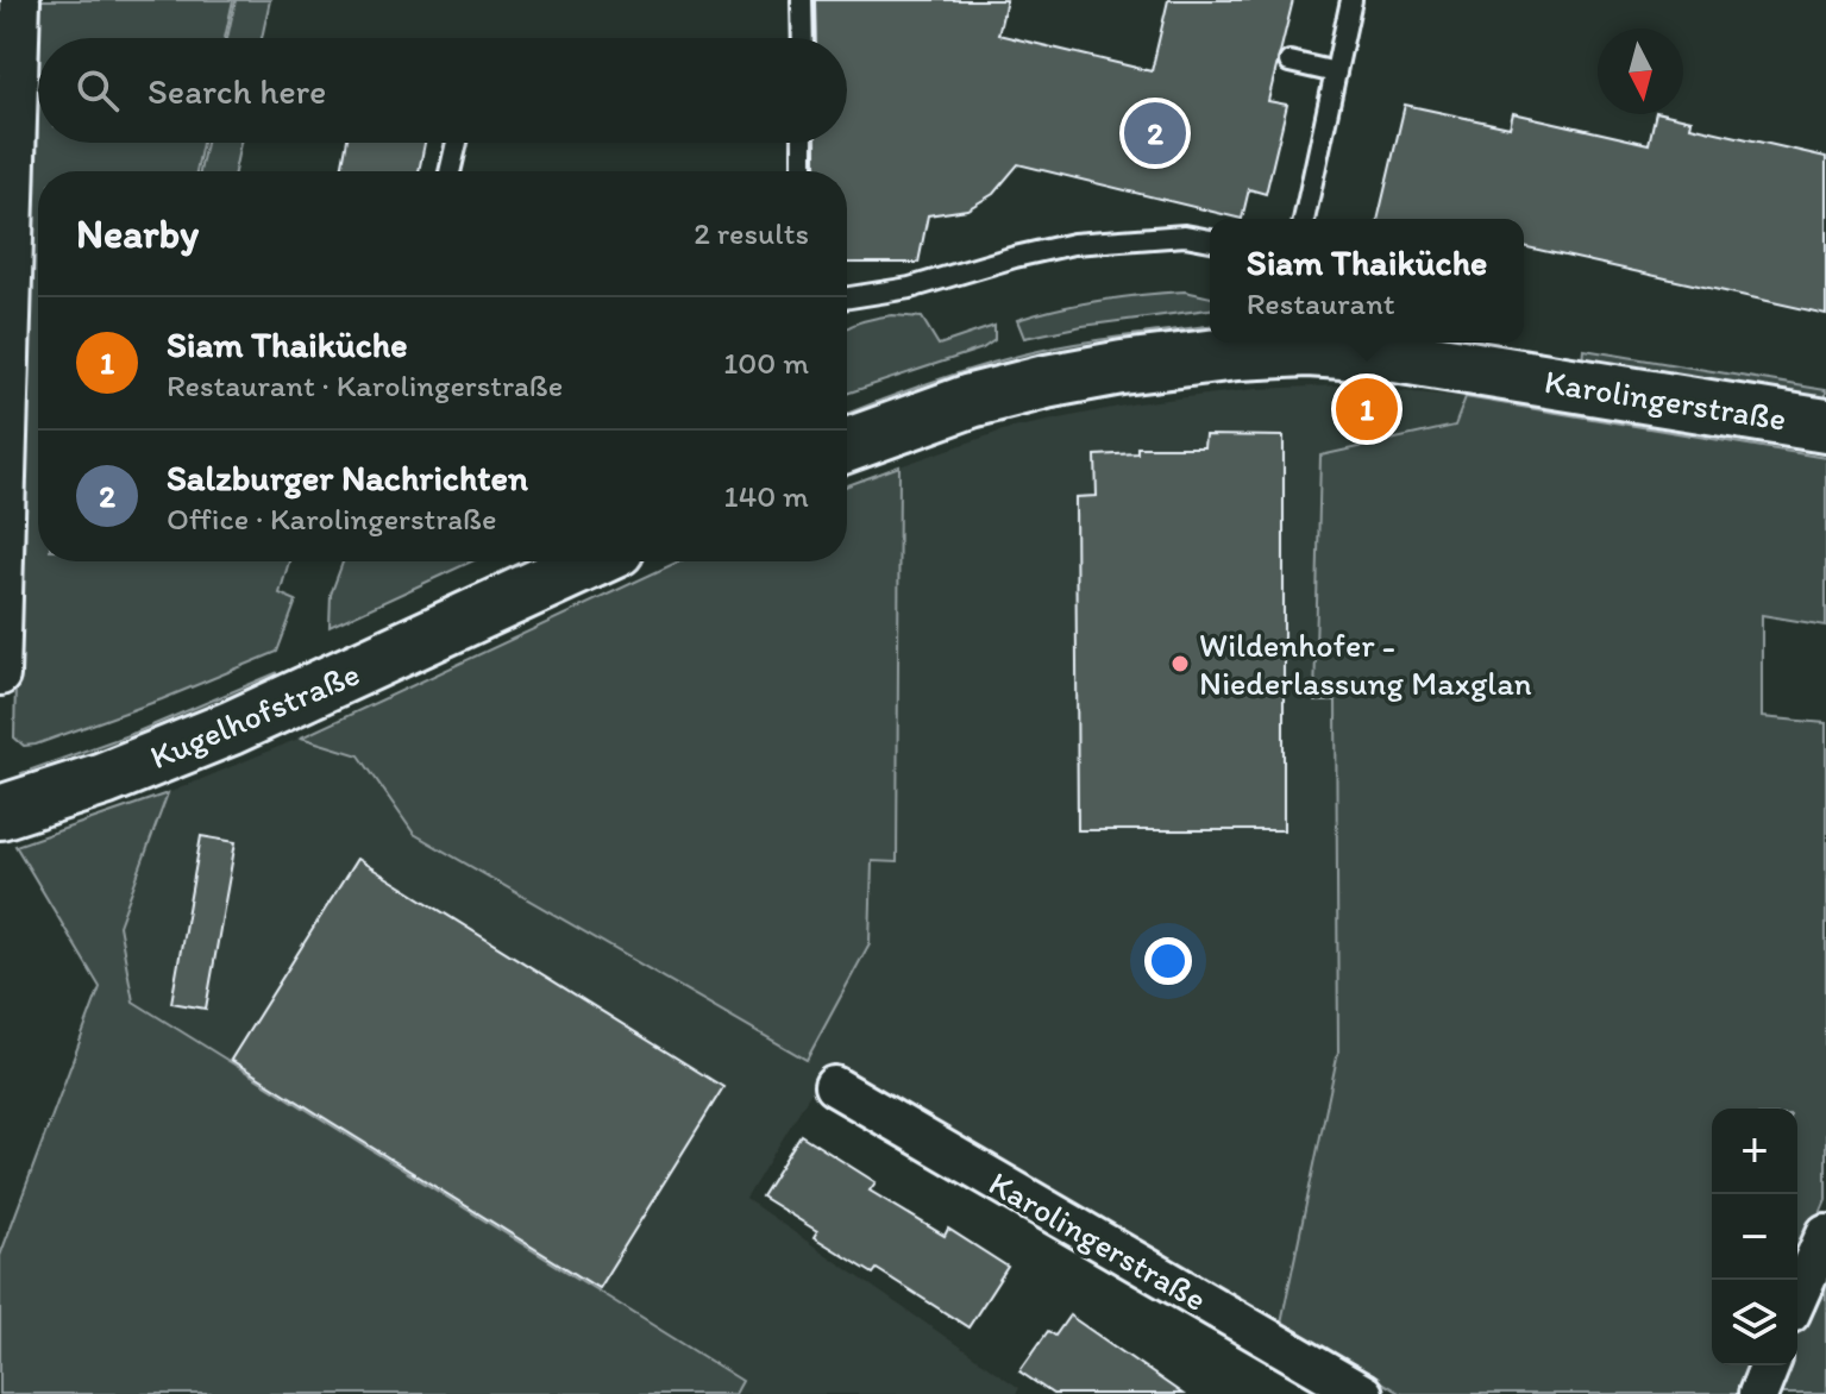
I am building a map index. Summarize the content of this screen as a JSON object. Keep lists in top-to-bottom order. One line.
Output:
{"streets":{"street":["Karolingerstraße","Kugelhofstraße"]},"places":["Wildenhofer - Niederlassung Maxglan"],"north":"bottom","page":{"search":"Search here","pins":["2","1"],"heading":["Nearby","2 results"],"popup":["Siam Thaiküche","Restaurant"],"list":[{"mark":"1","name":"Siam Thaiküche","note":"Restaurant · Karolingerstraße","value":"100 m"},{"mark":"2","name":"Salzburger Nachrichten","note":"Office · Karolingerstraße","value":"140 m"}],"map_buttons":["+","−"]}}
